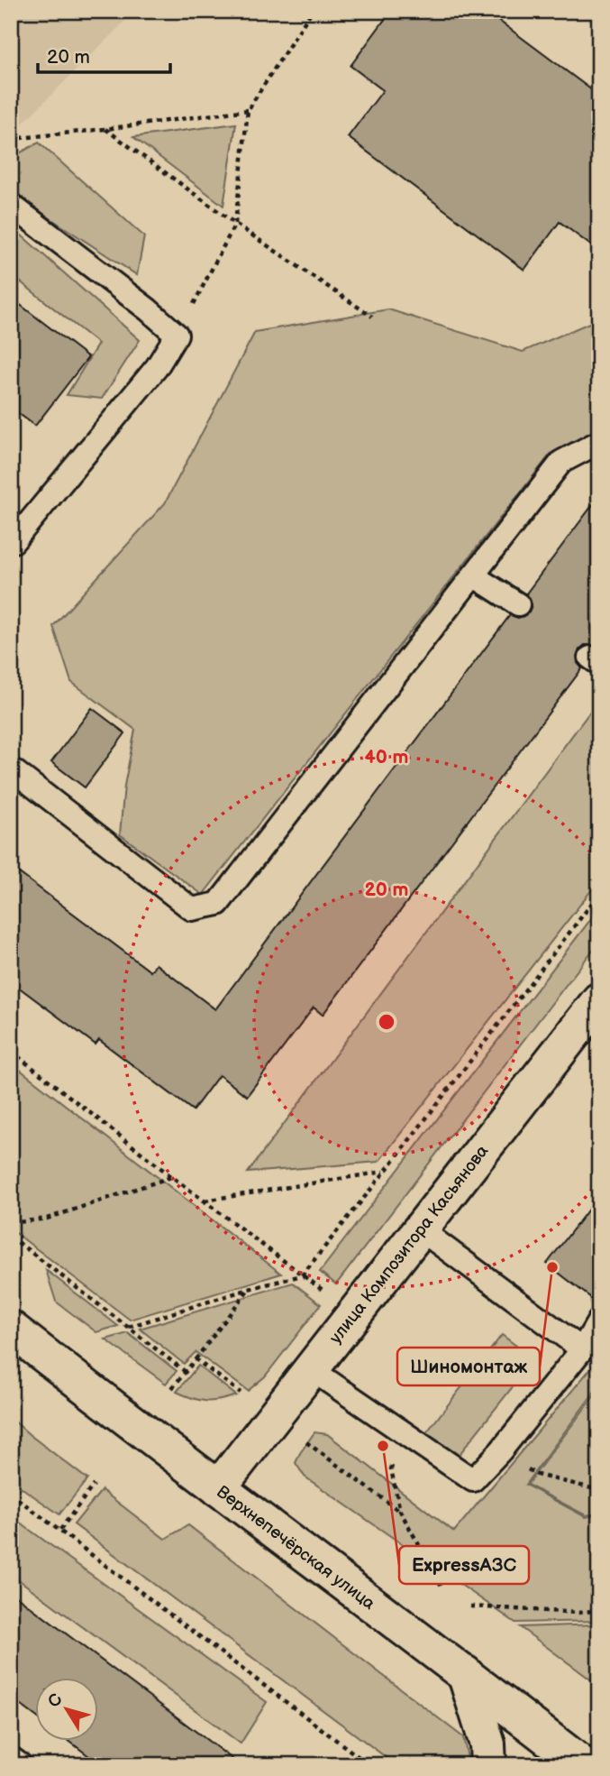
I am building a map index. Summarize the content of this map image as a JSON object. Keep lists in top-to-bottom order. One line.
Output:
{"streets":{"street":["улица Композитора Касьянова","Верхнепечёрская улица"]},"crossings":[["улица Композитора Касьянова","Верхнепечёрская улица"]],"places":["Шиномонтаж","ExpressАЗС"],"scale_bar":"20 m","north":"top left","rings":["40 m","20 m"]}
